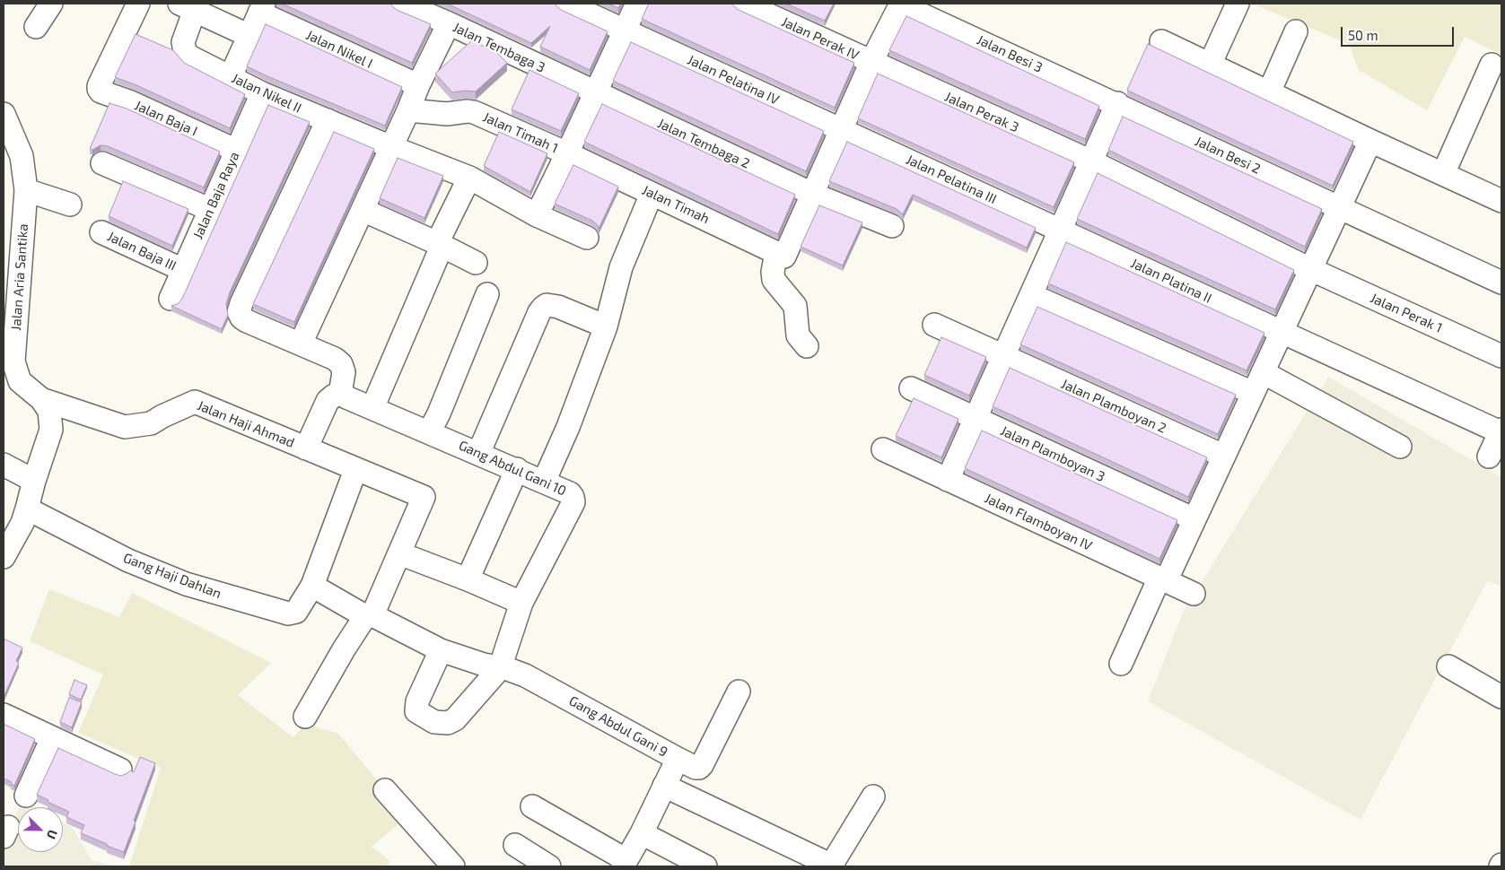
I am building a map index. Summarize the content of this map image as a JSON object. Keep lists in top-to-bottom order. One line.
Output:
{"streets":{"street":["Jalan Perak IV","Jalan Tembaga 3","Jalan Nikel I","Jalan Besi 3","Jalan Pelatina IV","Jalan Nikel II","Jalan Perak 3","Jalan Baja I","Jalan Timah 1","Jalan Tembaga 2","Jalan Besi 2","Jalan Pelatina III","Jalan Baja Raya","Jalan Timah","Jalan Baja III","Jalan Aria Santika","Jalan Platina II","Jalan Perak 1","Jalan Plamboyan 2","Jalan Haji Ahmad","Jalan Plamboyan 3","Gang Abdul Gani 10","Jalan Flamboyan IV","Gang Haji Dahlan","Gang Abdul Gani 9"]},"crossings":[["Jalan Perak IV","Jalan Besi 3"],["Jalan Perak IV","Jalan Perak 3"],["Jalan Tembaga 3","Jalan Tembaga 2"],["Jalan Besi 3","Jalan Perak 3"],["Jalan Besi 3","Jalan Besi 2"],["Jalan Pelatina IV","Jalan Pelatina III"],["Jalan Nikel II","Jalan Baja Raya"],["Jalan Perak 3","Jalan Perak 1"],["Jalan Baja I","Jalan Baja Raya"],["Jalan Timah 1","Jalan Timah"],["Jalan Pelatina III","Jalan Platina II"],["Jalan Baja Raya","Jalan Baja III"],["Jalan Aria Santika","Jalan Haji Ahmad"],["Jalan Aria Santika","Gang Haji Dahlan"],["Jalan Haji Ahmad","Gang Haji Dahlan"],["Gang Abdul Gani 10","Gang Abdul Gani 9"],["Gang Haji Dahlan","Gang Abdul Gani 9"]],"scale_bar":"50 m","north":"bottom right"}
